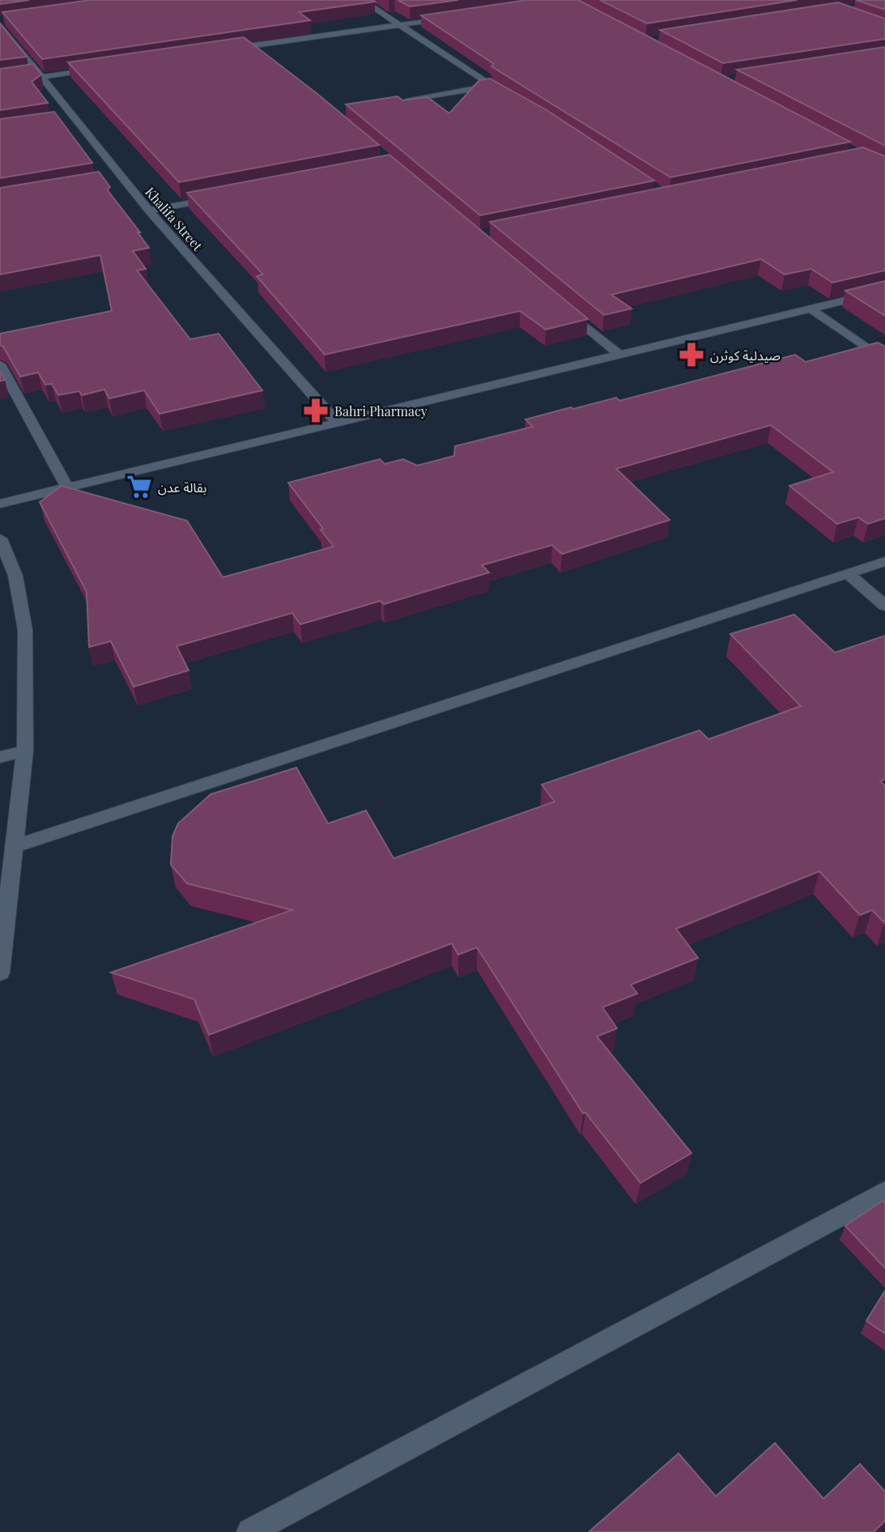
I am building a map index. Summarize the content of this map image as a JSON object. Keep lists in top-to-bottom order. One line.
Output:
{"streets":{"street":["Khalifa Street"]},"places":{"pharmacy":["صيدلية كوثرن","Bahri Pharmacy"],"supermarket":["بقالة عدن"]}}
